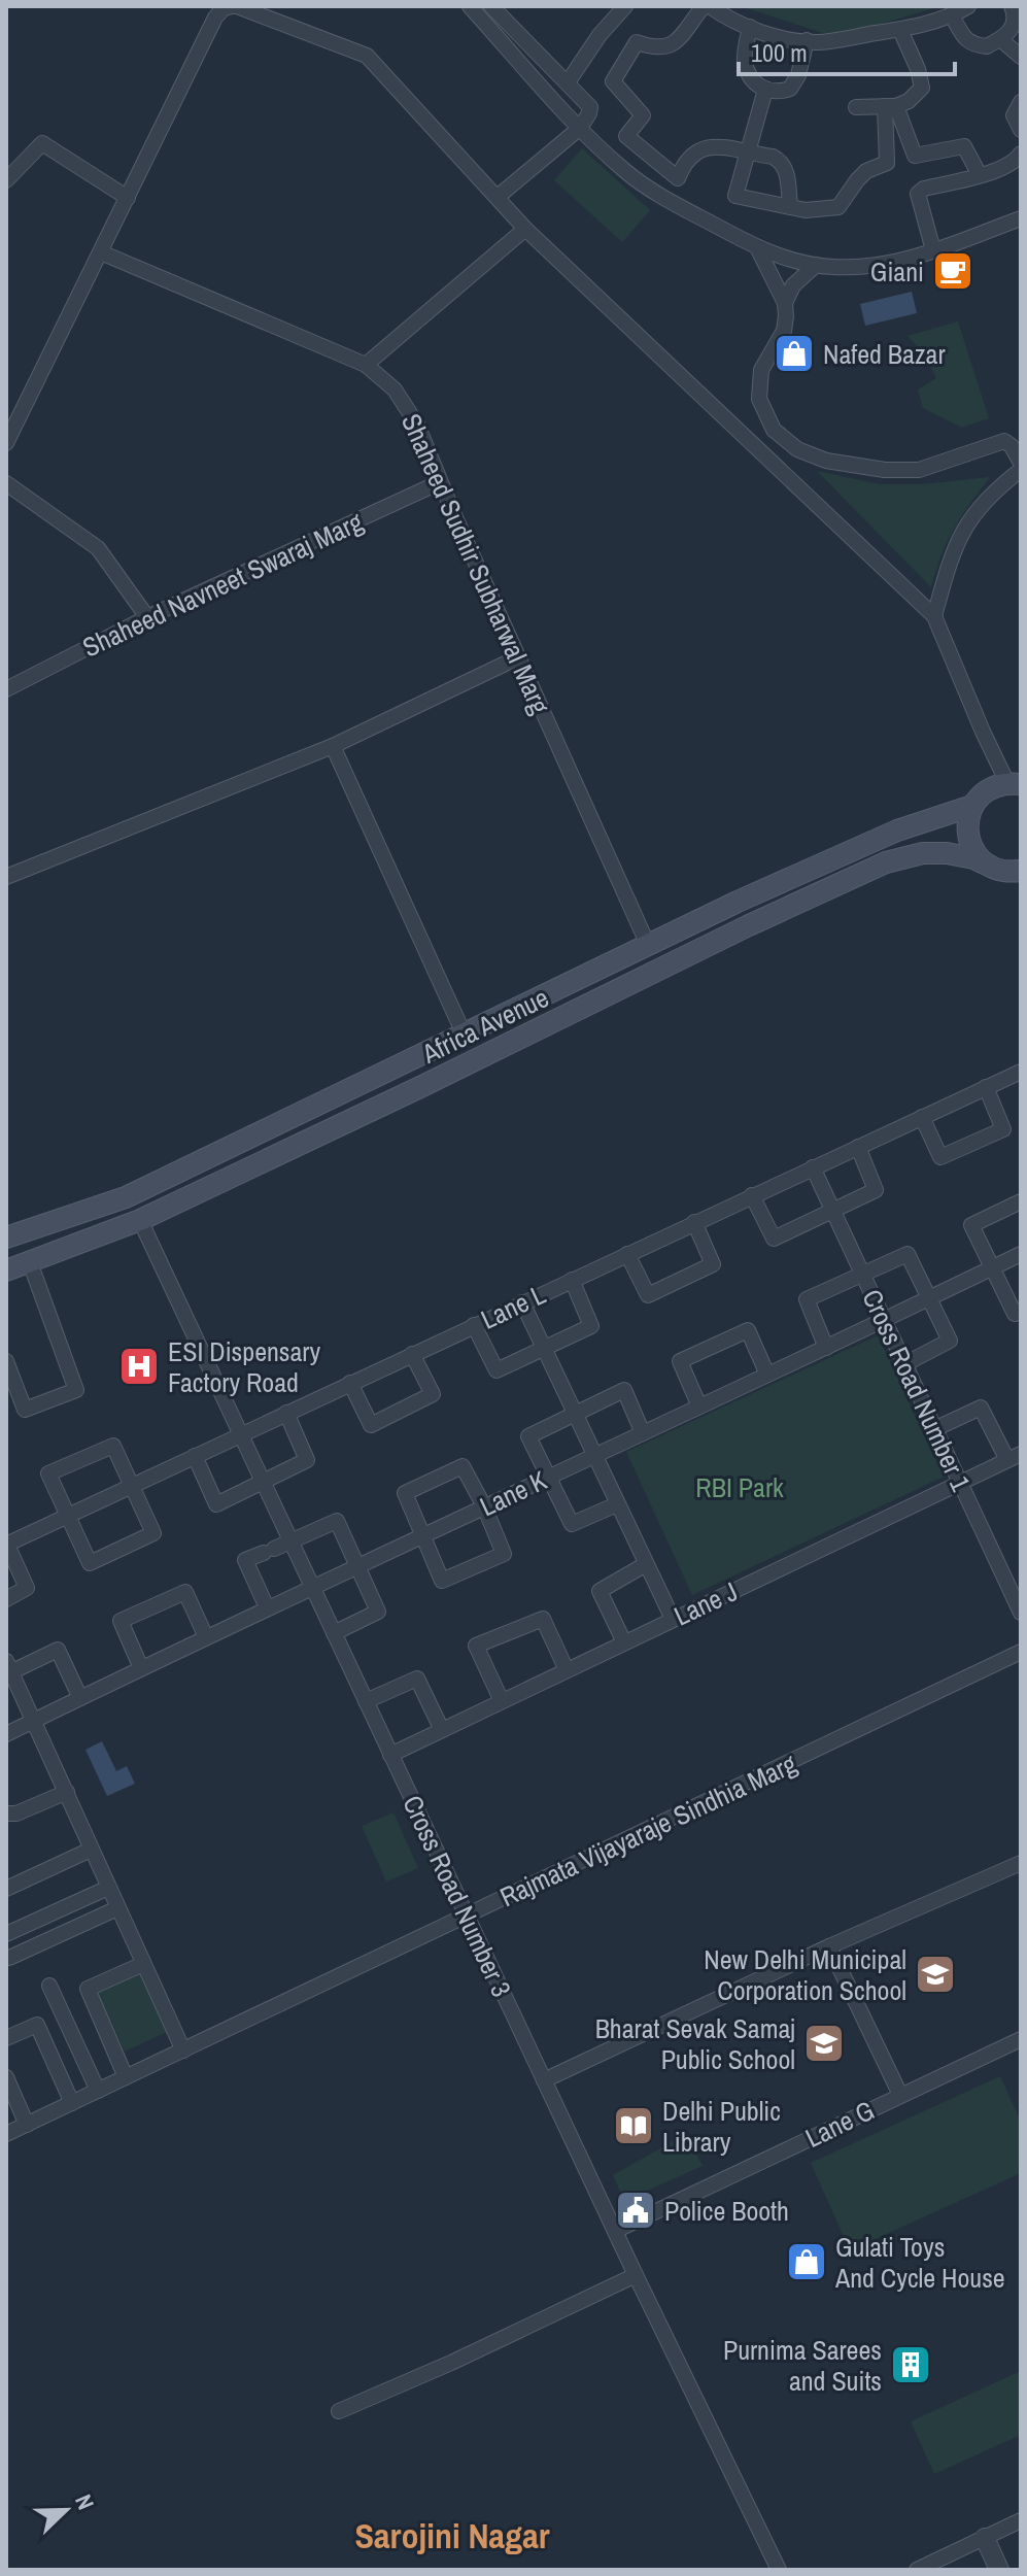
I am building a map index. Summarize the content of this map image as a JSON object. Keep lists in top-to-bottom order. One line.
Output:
{"streets":{"main road":["Africa Avenue"],"street":["Shaheed Sudhir Subharwal Marg","Shaheed Navneet Swaraj Marg","Lane L","Cross Road Number 1","Lane K","Lane J","Rajmata Vijayaraje Sindhia Marg","Cross Road Number 3","Lane G"]},"crossings":[["Shaheed Sudhir Subharwal Marg","Shaheed Navneet Swaraj Marg"],["Shaheed Sudhir Subharwal Marg","Africa Avenue"],["Africa Avenue","Cross Road Number 3"],["Lane L","Cross Road Number 1"],["Lane L","Cross Road Number 3"],["Cross Road Number 1","Lane K"],["Cross Road Number 1","Lane J"],["Lane K","Cross Road Number 3"],["Lane J","Cross Road Number 3"],["Rajmata Vijayaraje Sindhia Marg","Cross Road Number 3"],["Cross Road Number 3","Lane G"]],"districts":["Sarojini Nagar"],"parks":["RBI Park"],"places":{"cafe":["Giani"],"shop":["Nafed Bazar","Gulati Toys And Cycle House"],"hospital":["ESI Dispensary Factory Road"],"school or university":["New Delhi Municipal Corporation School","Bharat Sevak Samaj Public School"],"library":["Delhi Public Library"],"public building":["Police Booth"],"building":["Purnima Sarees and Suits"]},"scale_bar":"100 m","north":"top right"}
